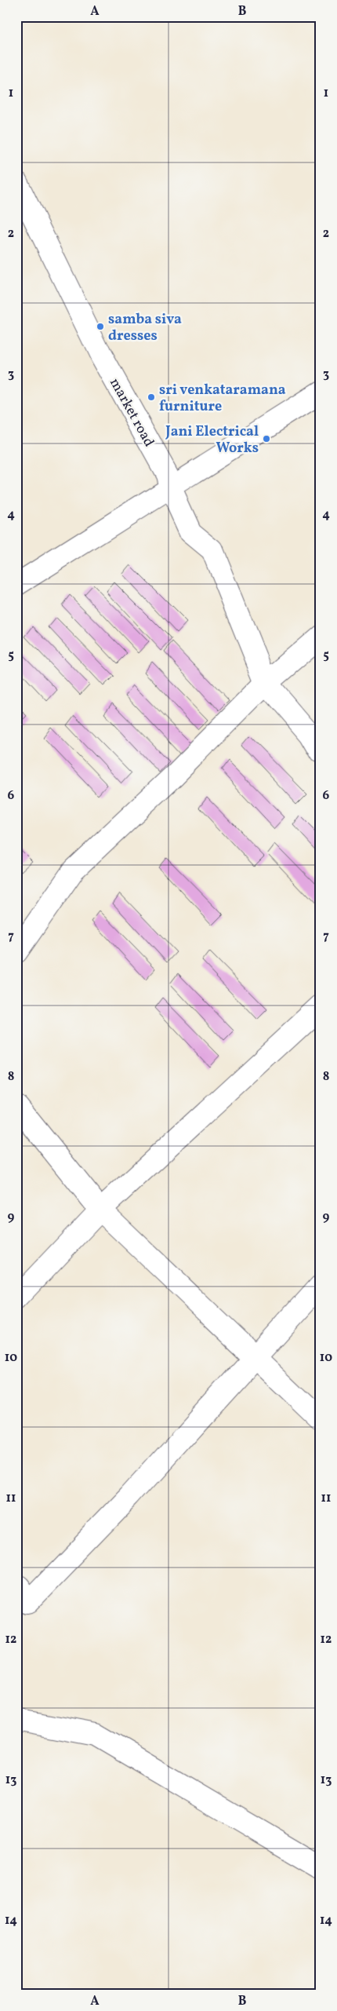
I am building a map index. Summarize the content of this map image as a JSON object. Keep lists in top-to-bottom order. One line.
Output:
{"streets":{"main road":["market road"]},"places":["samba siva dresses","sri venkataramana furniture","Jani Electrical Works"],"grid":{"columns":["A","B"],"rows":["1","2","3","4","5","6","7","8","9","10","11","12","13","14"]}}
